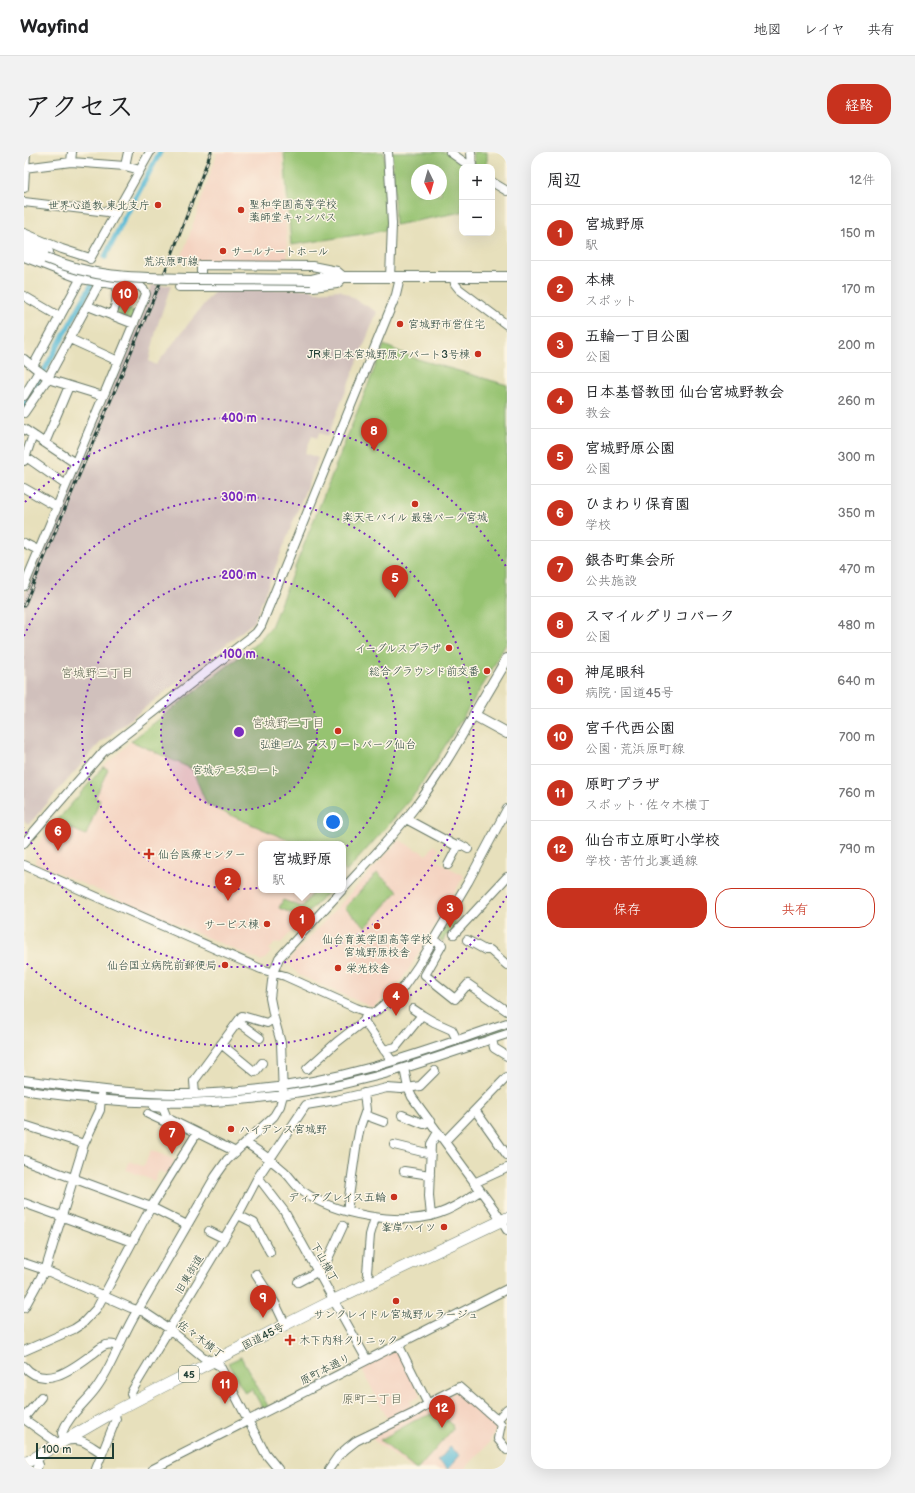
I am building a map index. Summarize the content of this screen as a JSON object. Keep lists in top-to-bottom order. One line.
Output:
{"streets":{"highway":["国道45号","45"],"main road":["荒浜原町線"],"street":["下山横丁","旧東街道","佐々木横丁","原町本通り"]},"crossings":[["下山横丁","旧東街道"],["下山横丁","国道45号"],["下山横丁","原町本通り"],["旧東街道","国道45号"],["旧東街道","佐々木横丁"],["国道45号","佐々木横丁"],["佐々木横丁","原町本通り"]],"districts":["宮城野三丁目","宮城野二丁目","原町二丁目"],"parks":["宮城テニスコート"],"places":{"other":["世界心道教 東北支庁","聖和学園高等学校 薬師堂キャンパス","サールナートホール","宮城野市営住宅","JR東日本宮城野原アパート3号棟","楽天モバイル 最強パーク宮城","イーグルスプラザ","総合グラウンド前交番","弘進ゴム アスリートパーク仙台","サービス棟","仙台育英学園高等学校 宮城野原校舎","仙台国立病院前郵便局","栄光校舎","ハイデンス宮城野","ディアグレイス五輪","峯岸ハイツ","サンクレイドル宮城野ルラージュ"],"health":["仙台医療センター","木下内科クリニック"]},"scale_bar":"100 m","north":"bottom","page":{"header":"Wayfind","nav":["地図","レイヤ","共有"],"title":"アクセス","buttons":["経路",["保存","共有"]],"heading":["周辺","12件"],"map_buttons":["+","−"],"list":[{"mark":"1","name":"宮城野原","note":"駅","value":"150 m"},{"mark":"2","name":"本棟","note":"スポット","value":"170 m"},{"mark":"3","name":"五輪一丁目公園","note":"公園","value":"200 m"},{"mark":"4","name":"日本基督教団 仙台宮城野教会","note":"教会","value":"260 m"},{"mark":"5","name":"宮城野原公園","note":"公園","value":"300 m"},{"mark":"6","name":"ひまわり保育園","note":"学校","value":"350 m"},{"mark":"7","name":"銀杏町集会所","note":"公共施設","value":"470 m"},{"mark":"8","name":"スマイルグリコパーク","note":"公園","value":"480 m"},{"mark":"9","name":"神尾眼科","note":"病院 · 国道45号","value":"640 m"},{"mark":"10","name":"宮千代西公園","note":"公園 · 荒浜原町線","value":"700 m"},{"mark":"11","name":"原町プラザ","note":"スポット · 佐々木横丁","value":"760 m"},{"mark":"12","name":"仙台市立原町小学校","note":"学校 · 苦竹北裏通線","value":"790 m"}],"pins":["10","8","5","6","2","3","1","4","7","9","11","12"],"popup":["宮城野原","駅"],"scale":"100 m"},"rings":["400 m","300 m","200 m","100 m"]}
